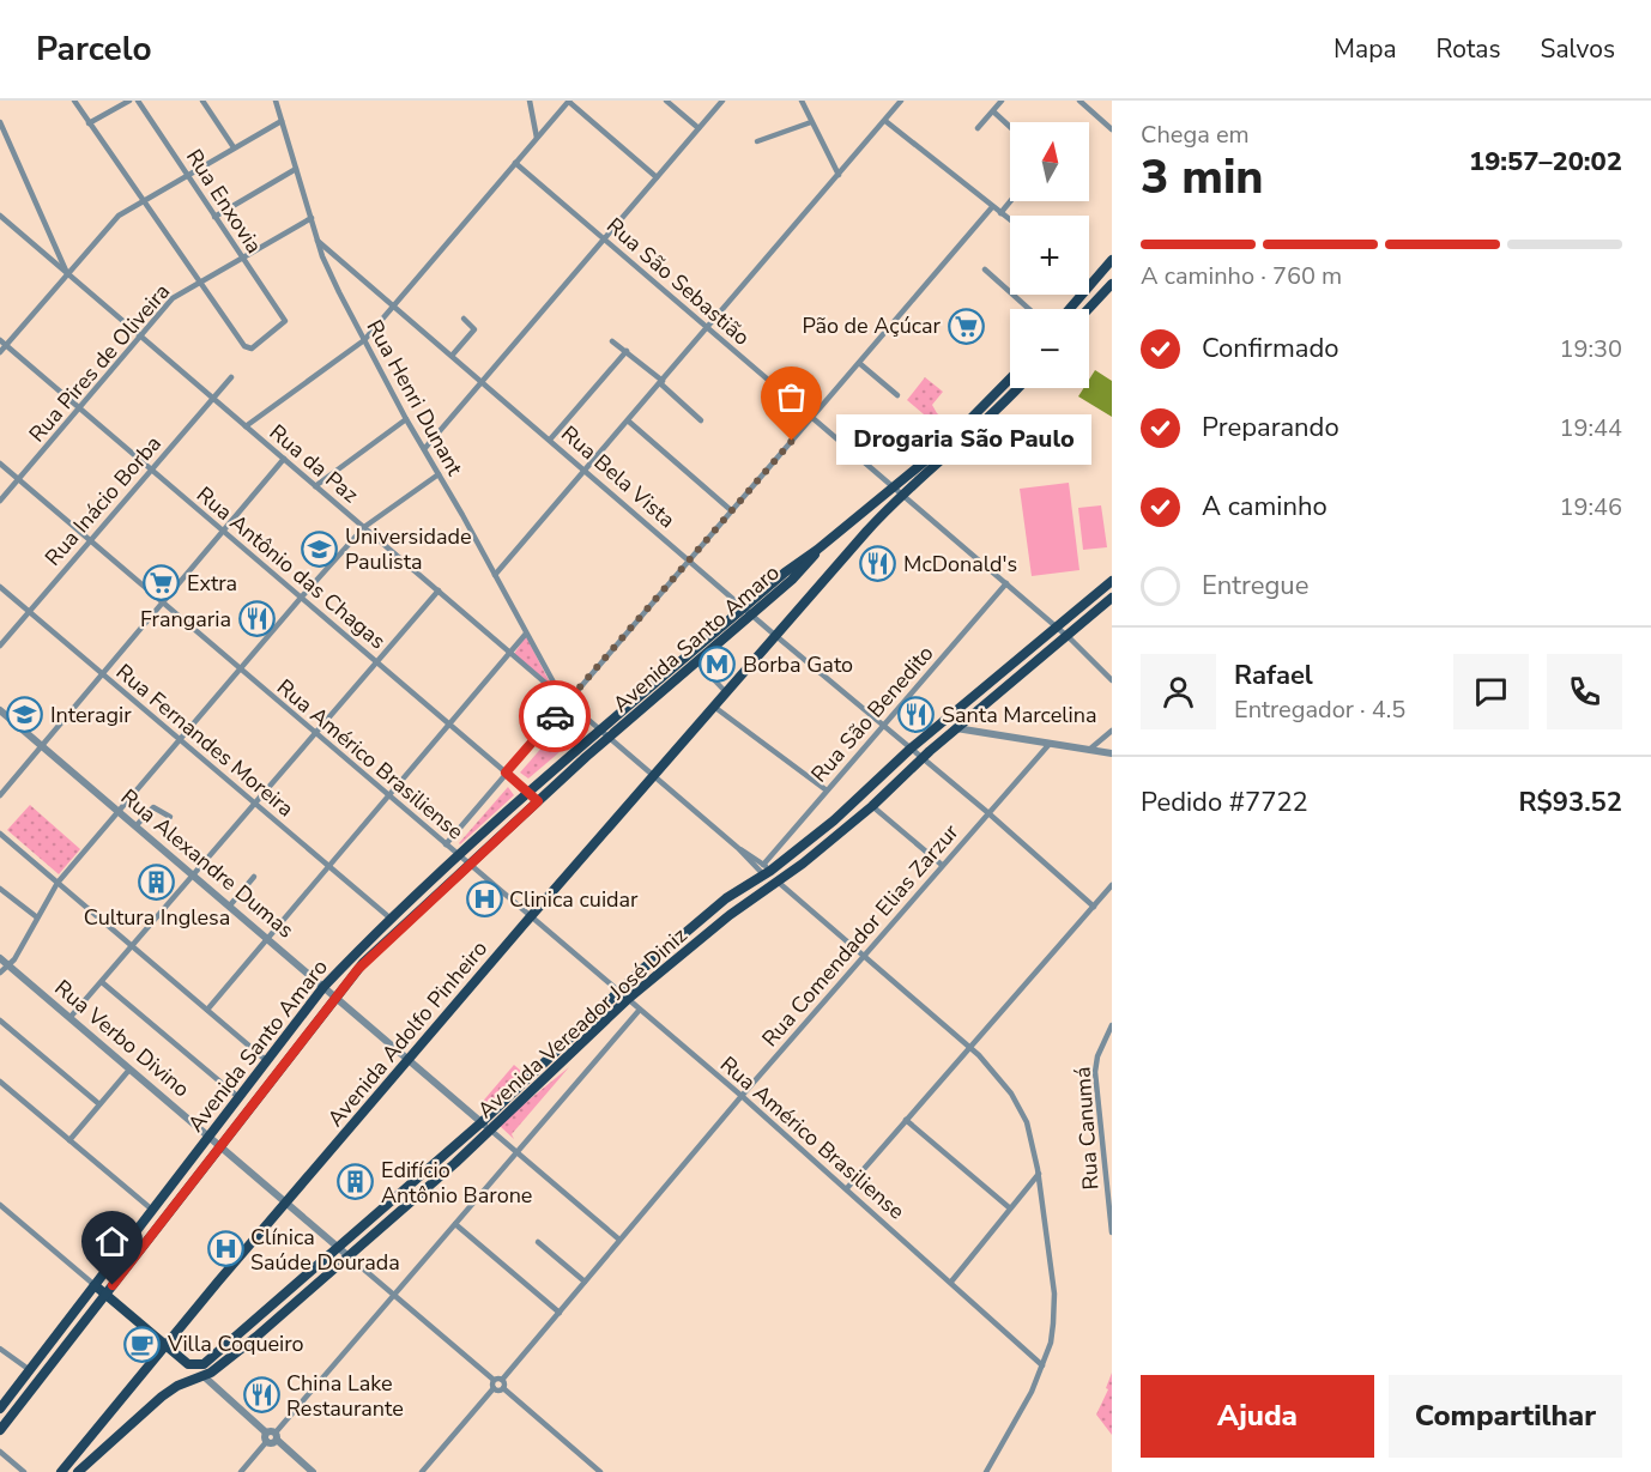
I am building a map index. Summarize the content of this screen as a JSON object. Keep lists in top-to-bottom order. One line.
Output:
{"streets":{"main road":["Avenida Santo Amaro","Avenida Vereador José Diniz","Avenida Adolfo Pinheiro"],"street":["Rua Enxovia","Rua São Sebastião","Rua Pires de Oliveira","Rua Henri Dunant","Rua da Paz","Rua Bela Vista","Rua Inácio Borba","Rua Antônio das Chagas","Rua São Benedito","Rua Fernandes Moreira","Rua Américo Brasiliense","Rua Alexandre Dumas","Rua Comendador Elias Zarzur","Rua Verbo Divino","Rua Canumá"]},"crossings":[["Rua Enxovia","Rua Pires de Oliveira"],["Rua São Sebastião","Avenida Santo Amaro"],["Rua São Sebastião","Rua São Benedito"],["Rua São Sebastião","Avenida Vereador José Diniz"],["Rua São Sebastião","Avenida Adolfo Pinheiro"],["Rua Pires de Oliveira","Rua Henri Dunant"],["Rua Pires de Oliveira","Rua da Paz"],["Rua Pires de Oliveira","Rua Antônio das Chagas"],["Rua Pires de Oliveira","Rua Américo Brasiliense"],["Rua Henri Dunant","Rua da Paz"],["Rua Henri Dunant","Rua Bela Vista"],["Rua da Paz","Rua Inácio Borba"],["Rua da Paz","Avenida Santo Amaro"],["Rua da Paz","Rua São Benedito"],["Rua da Paz","Avenida Vereador José Diniz"],["Rua da Paz","Avenida Adolfo Pinheiro"],["Rua Bela Vista","Avenida Santo Amaro"],["Rua Bela Vista","Rua São Benedito"],["Rua Bela Vista","Rua Comendador Elias Zarzur"],["Rua Bela Vista","Avenida Vereador José Diniz"],["Rua Bela Vista","Avenida Adolfo Pinheiro"],["Rua Inácio Borba","Rua Antônio das Chagas"],["Rua Inácio Borba","Rua Fernandes Moreira"],["Rua Inácio Borba","Rua Américo Brasiliense"],["Rua Antônio das Chagas","Avenida Santo Amaro"],["Avenida Santo Amaro","Rua Fernandes Moreira"],["Avenida Santo Amaro","Rua Américo Brasiliense"],["Avenida Santo Amaro","Rua Alexandre Dumas"],["Avenida Santo Amaro","Rua Verbo Divino"],["Rua São Benedito","Avenida Vereador José Diniz"],["Rua Américo Brasiliense","Rua Comendador Elias Zarzur"],["Rua Américo Brasiliense","Avenida Vereador José Diniz"],["Rua Américo Brasiliense","Avenida Adolfo Pinheiro"],["Rua Alexandre Dumas","Rua Comendador Elias Zarzur"],["Rua Alexandre Dumas","Avenida Vereador José Diniz"],["Rua Alexandre Dumas","Avenida Adolfo Pinheiro"],["Avenida Vereador José Diniz","Avenida Adolfo Pinheiro"],["Avenida Vereador José Diniz","Rua Verbo Divino"],["Avenida Adolfo Pinheiro","Rua Verbo Divino"]],"places":{"supermarket":["Pão de Açúcar","Extra"],"other":["Drogaria São Paulo"],"school or university":["Universidade Paulista","Interagir"],"restaurant":["McDonald's","Frangaria","Santa Marcelina","China Lake Restaurante"],"metro station":["Borba Gato"],"building":["Cultura Inglesa","Edifício Antônio Barone"],"hospital":["Clinica cuidar","Clínica Saúde Dourada"],"cafe":["Villa Coqueiro"]},"north":"top","page":{"header":"Parcelo","nav":["Mapa","Rotas","Salvos"],"heading":["3 min","Chega em","19:57–20:02"],"panel":["Rafael","Entregador · 4.5","Pedido #7722","R$93.52"],"map_buttons":["+","−"],"bar":"A caminho · 760 m","list":[["Confirmado","19:30"],["Preparando","19:44"],["A caminho","19:46"],"Entregue"],"bubble":"Drogaria São Paulo","buttons":["Ajuda","Compartilhar"]}}
